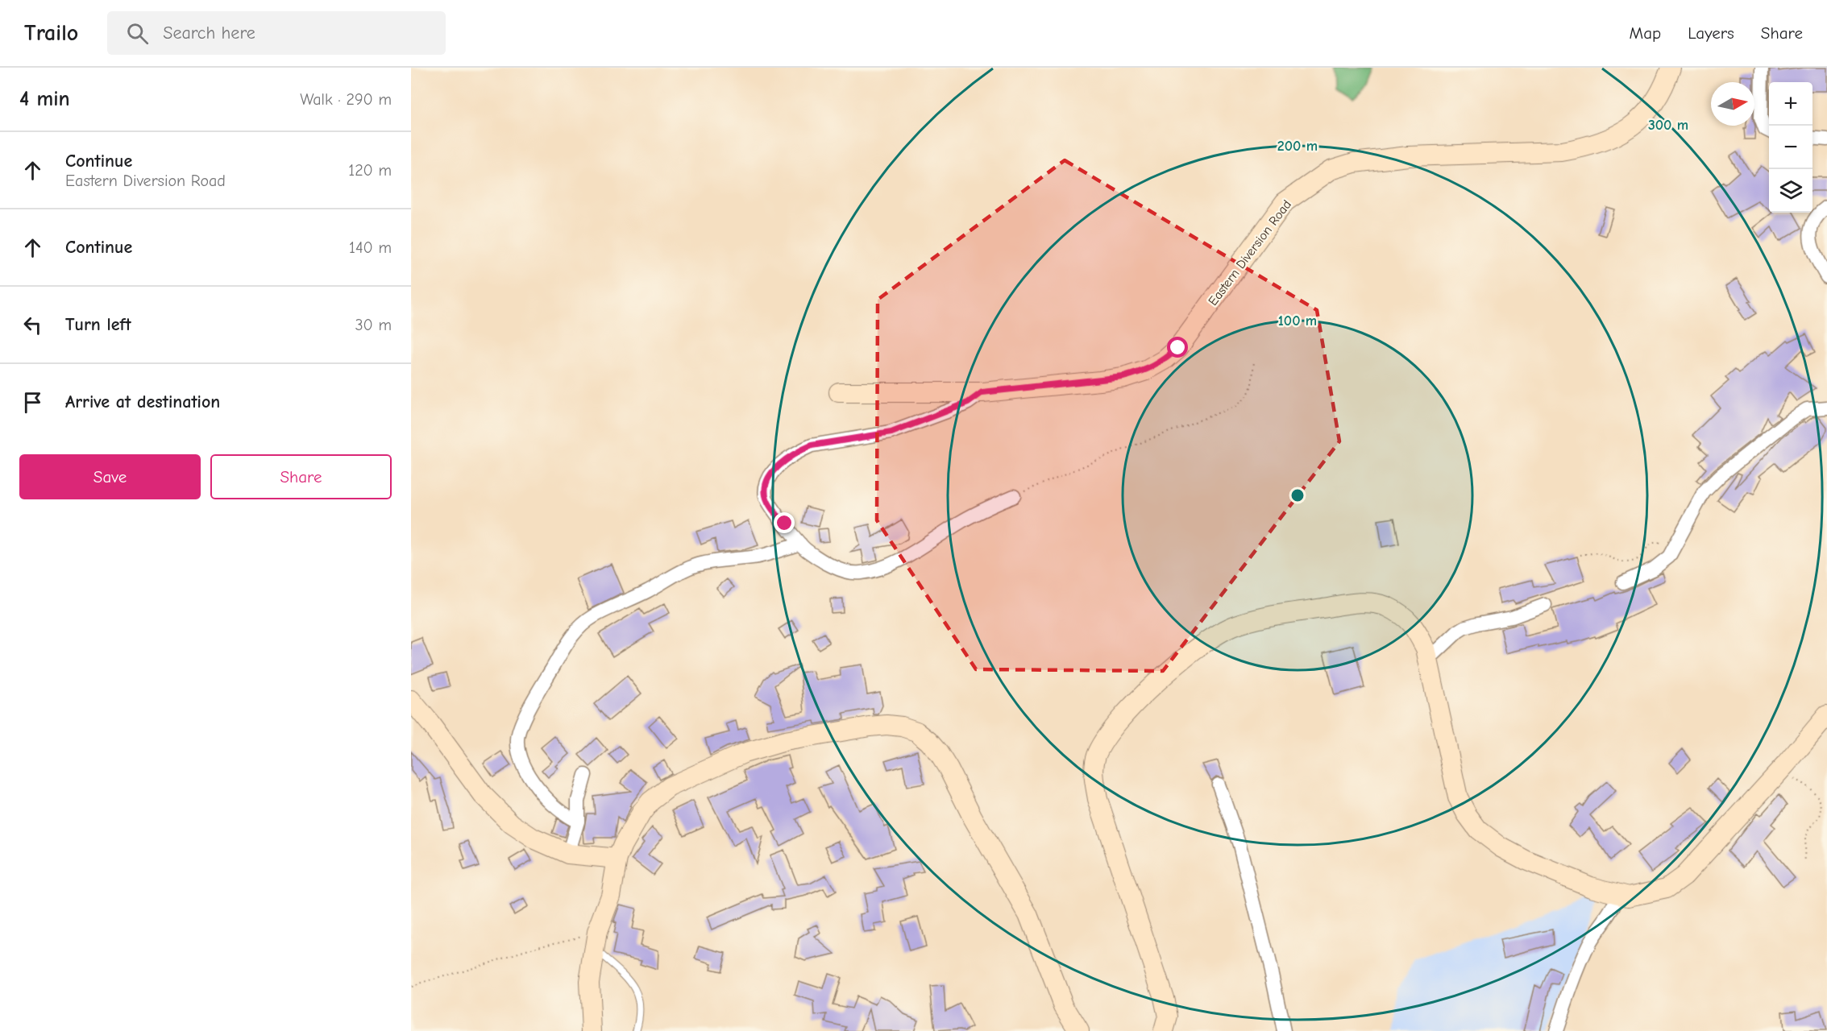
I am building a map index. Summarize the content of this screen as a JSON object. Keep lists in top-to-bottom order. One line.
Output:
{"streets":{"main road":["Eastern Diversion Road"]},"north":"right","page":{"header":"Trailo","search":"Search here","nav":["Map","Layers","Share"],"heading":["4 min","Walk · 290 m"],"map_buttons":["+","−"],"list":[["Continue","Eastern Diversion Road","120 m"],["Continue","140 m"],["Turn left","30 m"],"Arrive at destination"],"buttons":["Save","Share"]},"rings":["300 m","200 m","100 m"]}
